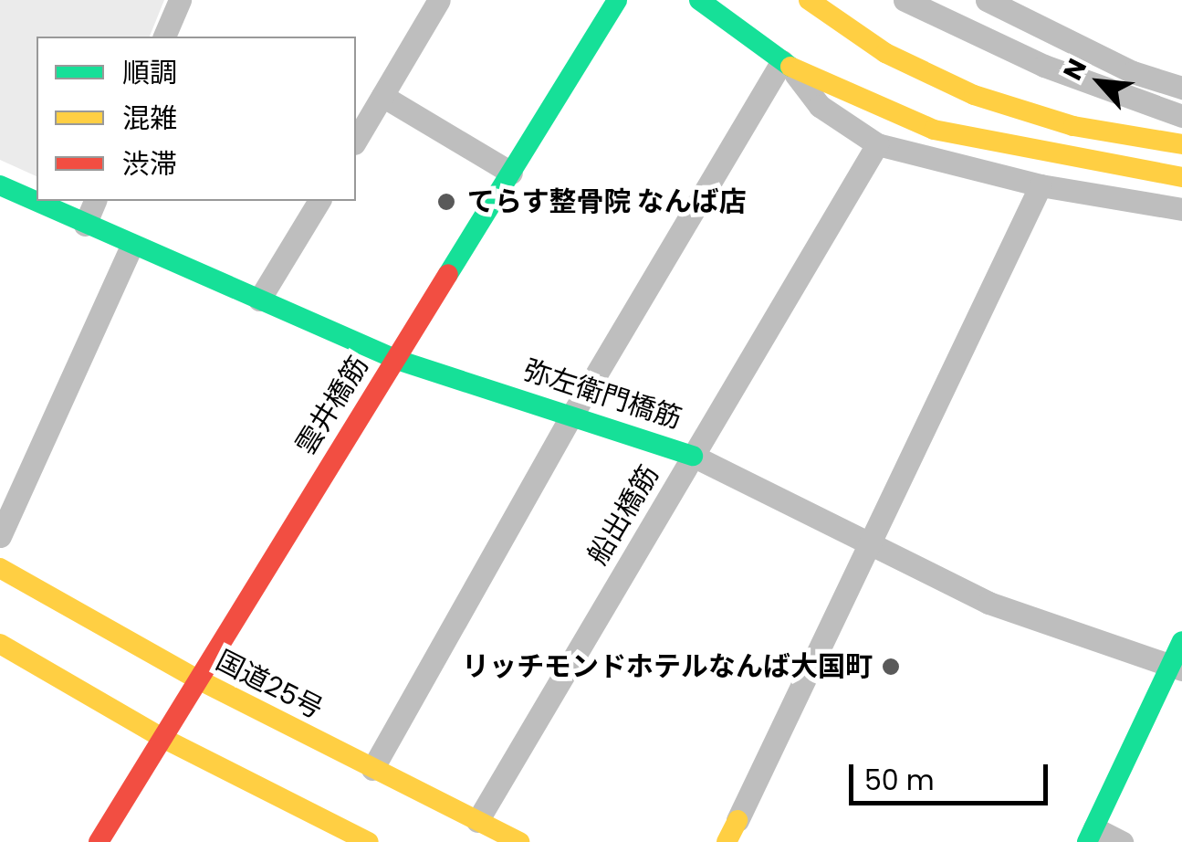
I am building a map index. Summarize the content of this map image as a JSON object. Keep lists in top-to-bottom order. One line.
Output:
{"streets":{"main road":["弥左衛門橋筋","雲井橋筋","国道25号"],"street":["船出橋筋"]},"crossings":[["弥左衛門橋筋","雲井橋筋"],["弥左衛門橋筋","船出橋筋"],["雲井橋筋","国道25号"],["船出橋筋","国道25号"]],"places":["てらす整骨院 なんば店","リッチモンドホテルなんば大国町"],"legend":["順調","混雑","渋滞"],"scale_bar":"50 m","north":"top left"}
